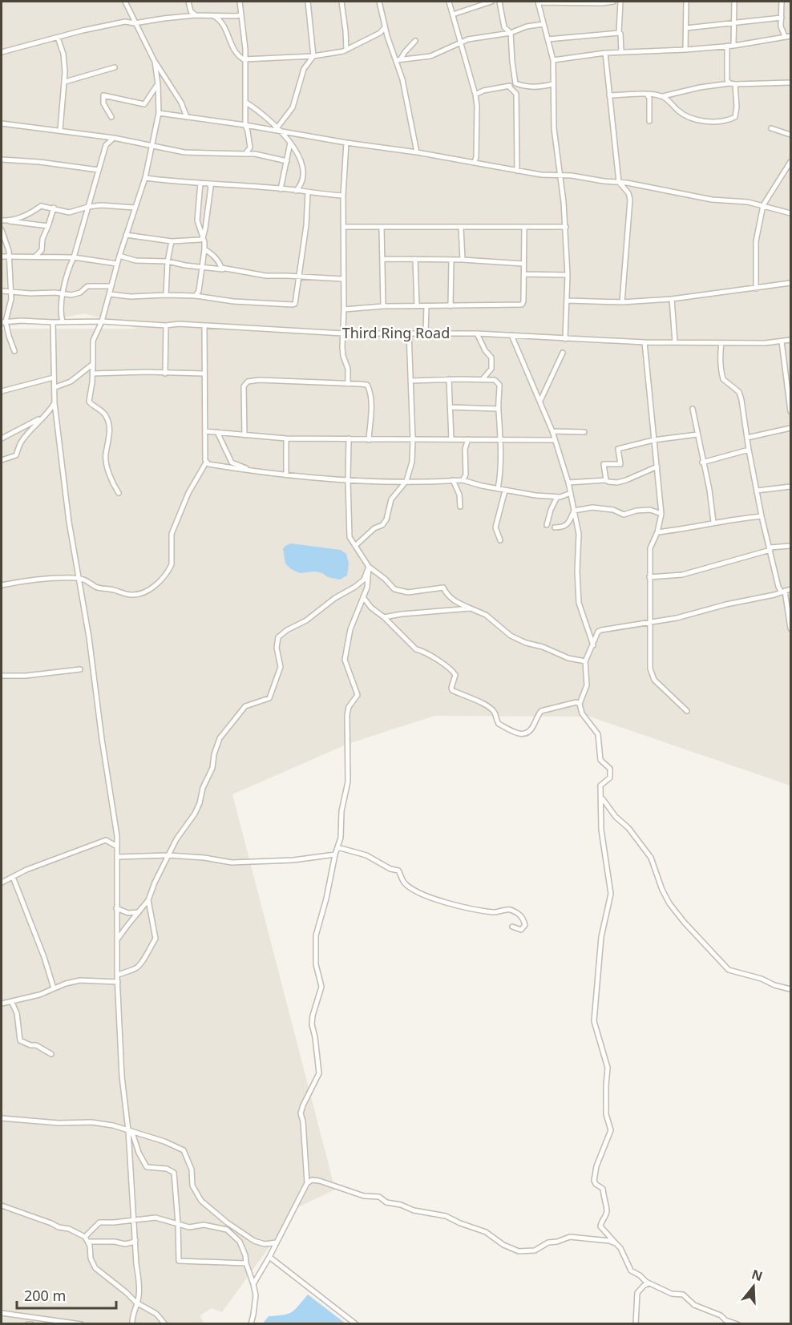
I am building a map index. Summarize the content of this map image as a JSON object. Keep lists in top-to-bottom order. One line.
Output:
{"streets":{"street":["Third Ring Road"]},"scale_bar":"200 m","north":"top"}
